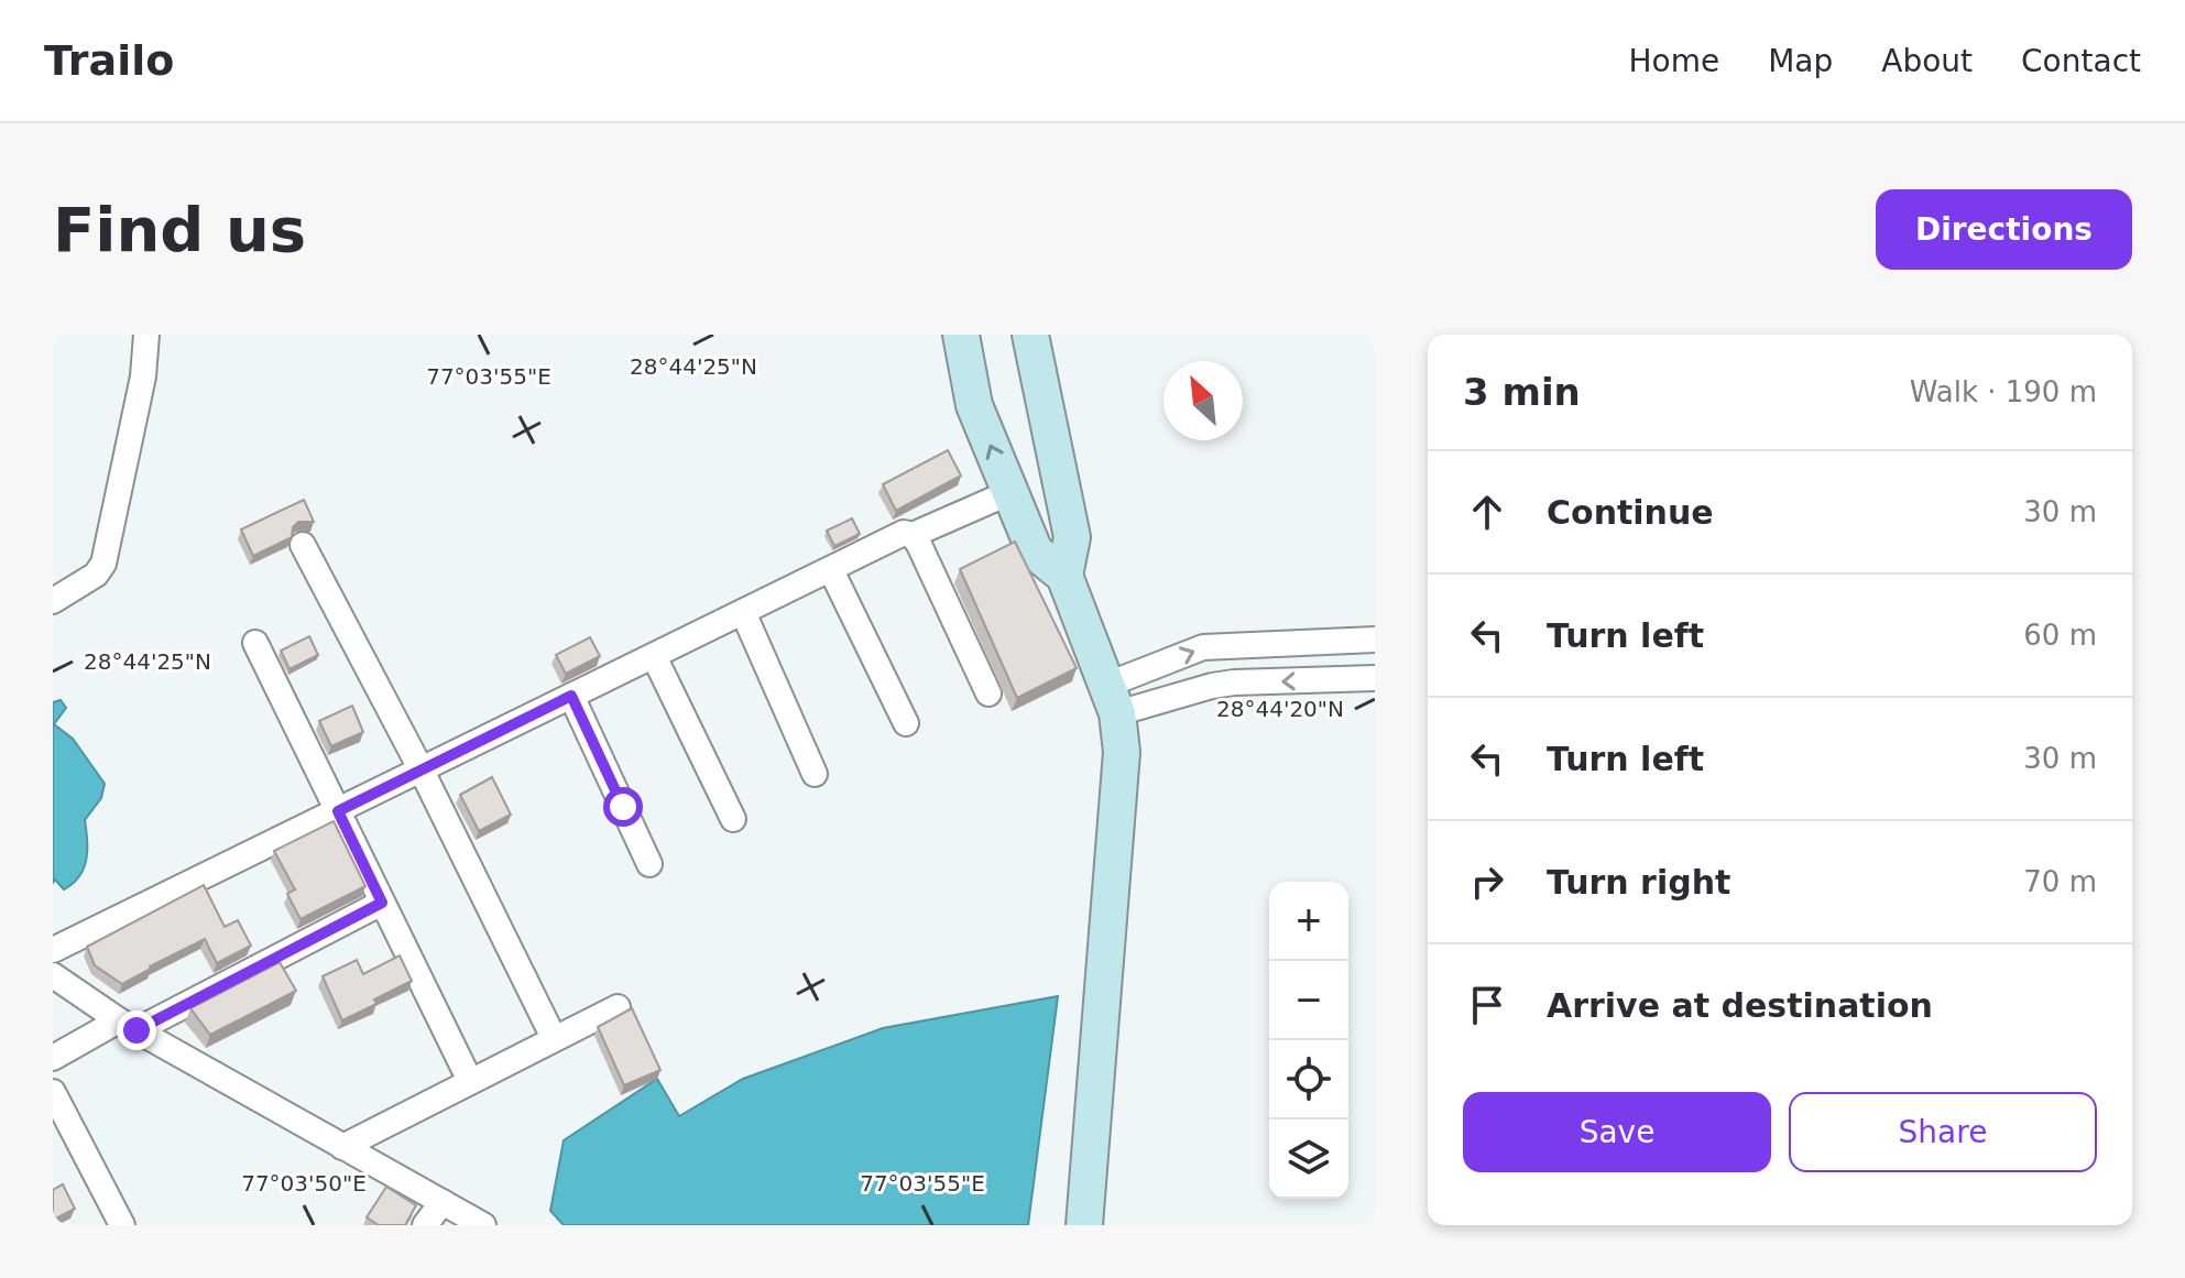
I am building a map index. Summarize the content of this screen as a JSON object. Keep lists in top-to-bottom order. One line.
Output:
{"north":"top left","page":{"header":"Trailo","nav":["Home","Map","About","Contact"],"buttons":["Directions",["Save","Share"]],"title":"Find us","heading":["3 min","Walk · 190 m"],"list":[["Continue","30 m"],["Turn left","60 m"],["Turn left","30 m"],["Turn right","70 m"],"Arrive at destination"],"map_buttons":["+","−"]},"coordinates":["28°44'25\"N","77°03'55\"E","28°44'20\"N","77°03'50\"E"]}
